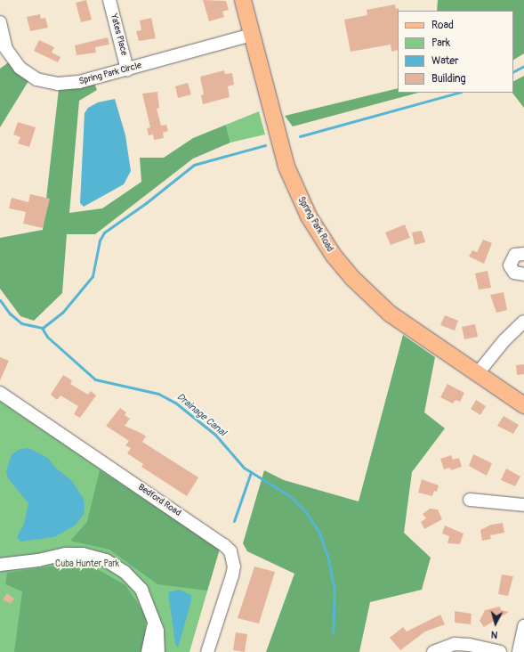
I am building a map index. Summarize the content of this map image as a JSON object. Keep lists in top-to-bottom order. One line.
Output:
{"streets":{"main road":["Spring Park Road"],"street":["Yates Place","Spring Park Circle","Bedford Road"]},"crossings":[["Yates Place","Spring Park Circle"],["Spring Park Circle","Spring Park Road"]],"water":["Drainage Canal"],"parks":["Cuba Hunter Park"],"legend":["Road","Park","Water","Building"],"north":"bottom"}
